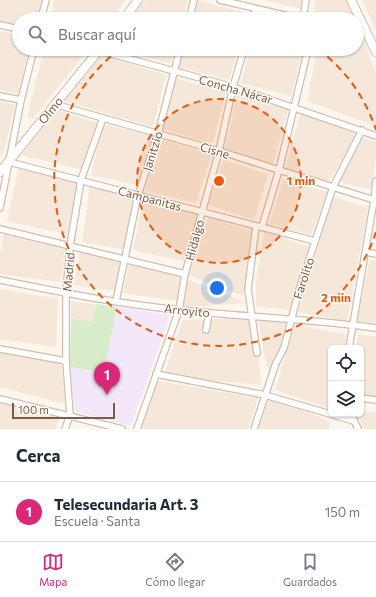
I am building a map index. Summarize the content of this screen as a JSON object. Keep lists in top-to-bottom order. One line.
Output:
{"streets":{"main road":["Olmo"],"street":["Concha Nácar","Cisne","Janitzio","Campanitas","Hidalgo","Madrid","Farolito","Arroyito"]},"crossings":[["Concha Nácar","Janitzio"],["Concha Nácar","Hidalgo"],["Concha Nácar","Farolito"],["Olmo","Cisne"],["Olmo","Campanitas"],["Cisne","Janitzio"],["Cisne","Hidalgo"],["Cisne","Madrid"],["Cisne","Farolito"],["Janitzio","Campanitas"],["Janitzio","Arroyito"],["Campanitas","Hidalgo"],["Campanitas","Madrid"],["Campanitas","Farolito"],["Hidalgo","Arroyito"],["Madrid","Arroyito"],["Farolito","Arroyito"]],"scale_bar":"100 m","page":{"search":"Buscar aquí","pins":"1","scale":"100 m","heading":"Cerca","list":[{"mark":"1","name":"Telesecundaria Art. 3","note":"Escuela · Santa","value":"150 m"}],"nav":["Mapa","Cómo llegar","Guardados"]},"rings":["1 min","2 min"]}
